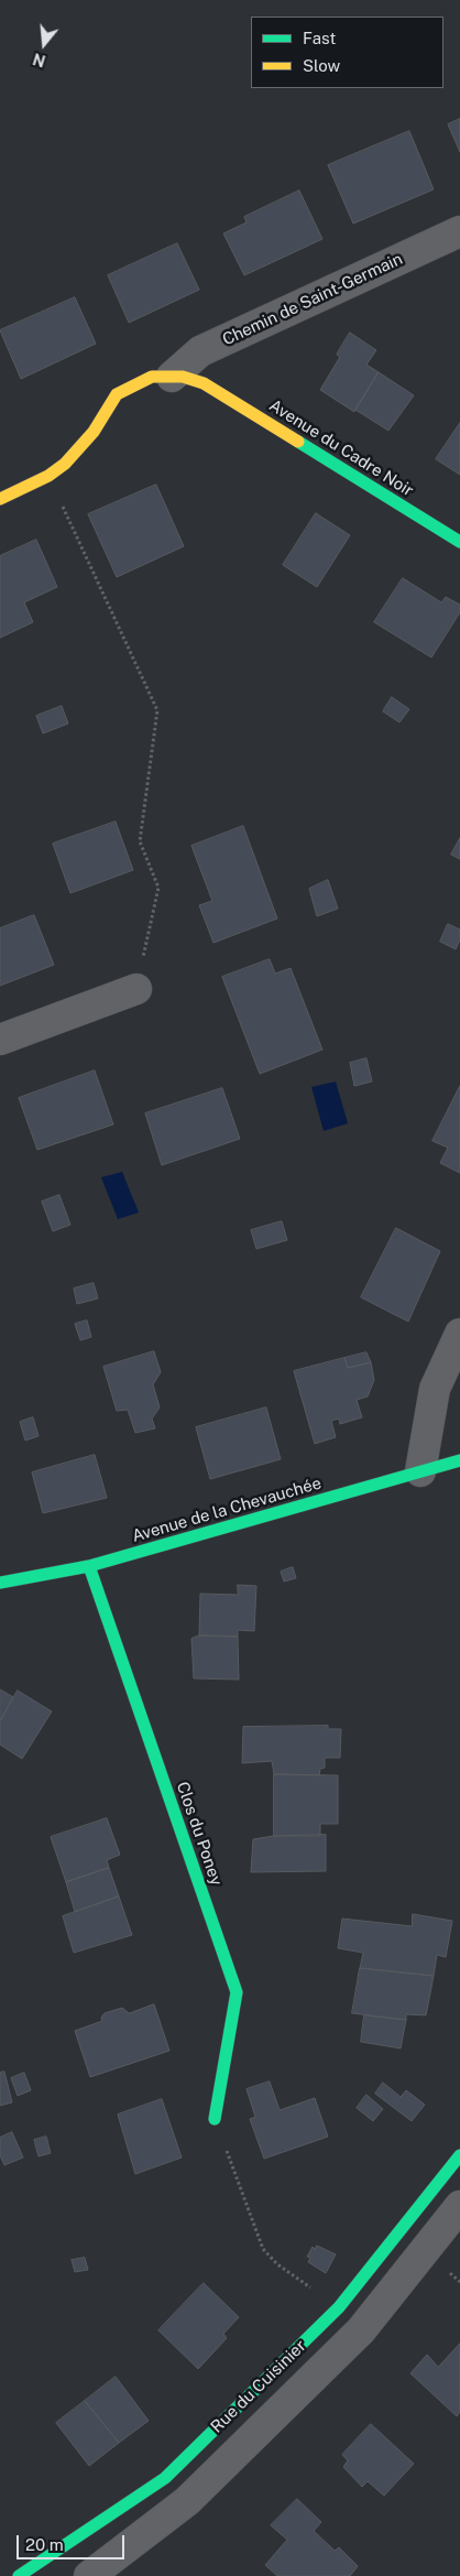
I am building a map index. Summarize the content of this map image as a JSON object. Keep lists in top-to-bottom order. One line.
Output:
{"streets":{"street":["Chemin de Saint-Germain","Avenue du Cadre Noir","Avenue de la Chevauchée","Clos du Poney","Rue du Cuisinier"]},"crossings":[["Chemin de Saint-Germain","Avenue du Cadre Noir"],["Avenue de la Chevauchée","Clos du Poney"]],"legend":["Fast","Slow"],"scale_bar":"20 m","north":"bottom"}
